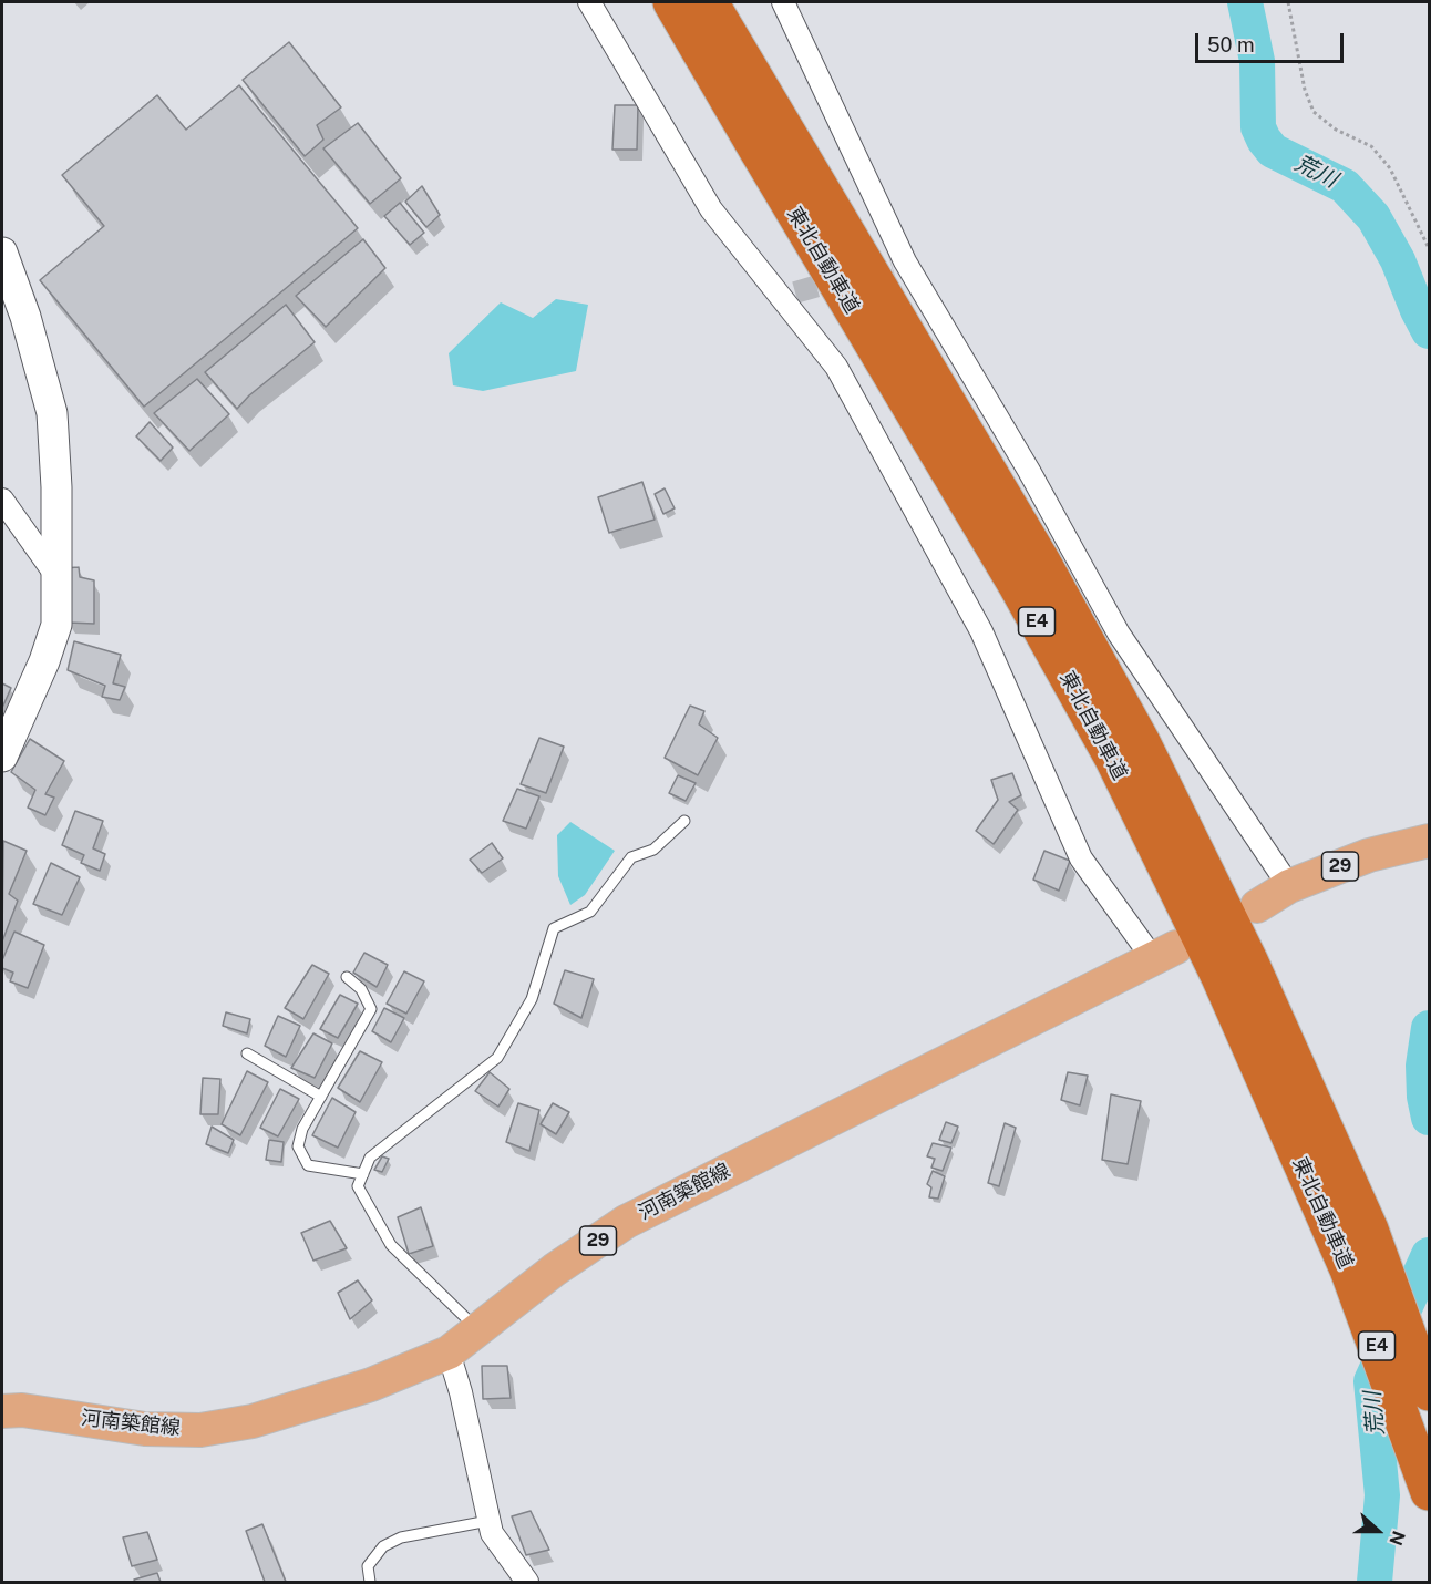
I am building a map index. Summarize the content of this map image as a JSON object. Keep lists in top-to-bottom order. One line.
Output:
{"streets":{"highway":["東北自動車道","E4"],"main road":["29","河南築館線"]},"water":["荒川"],"scale_bar":"50 m","north":"right"}
